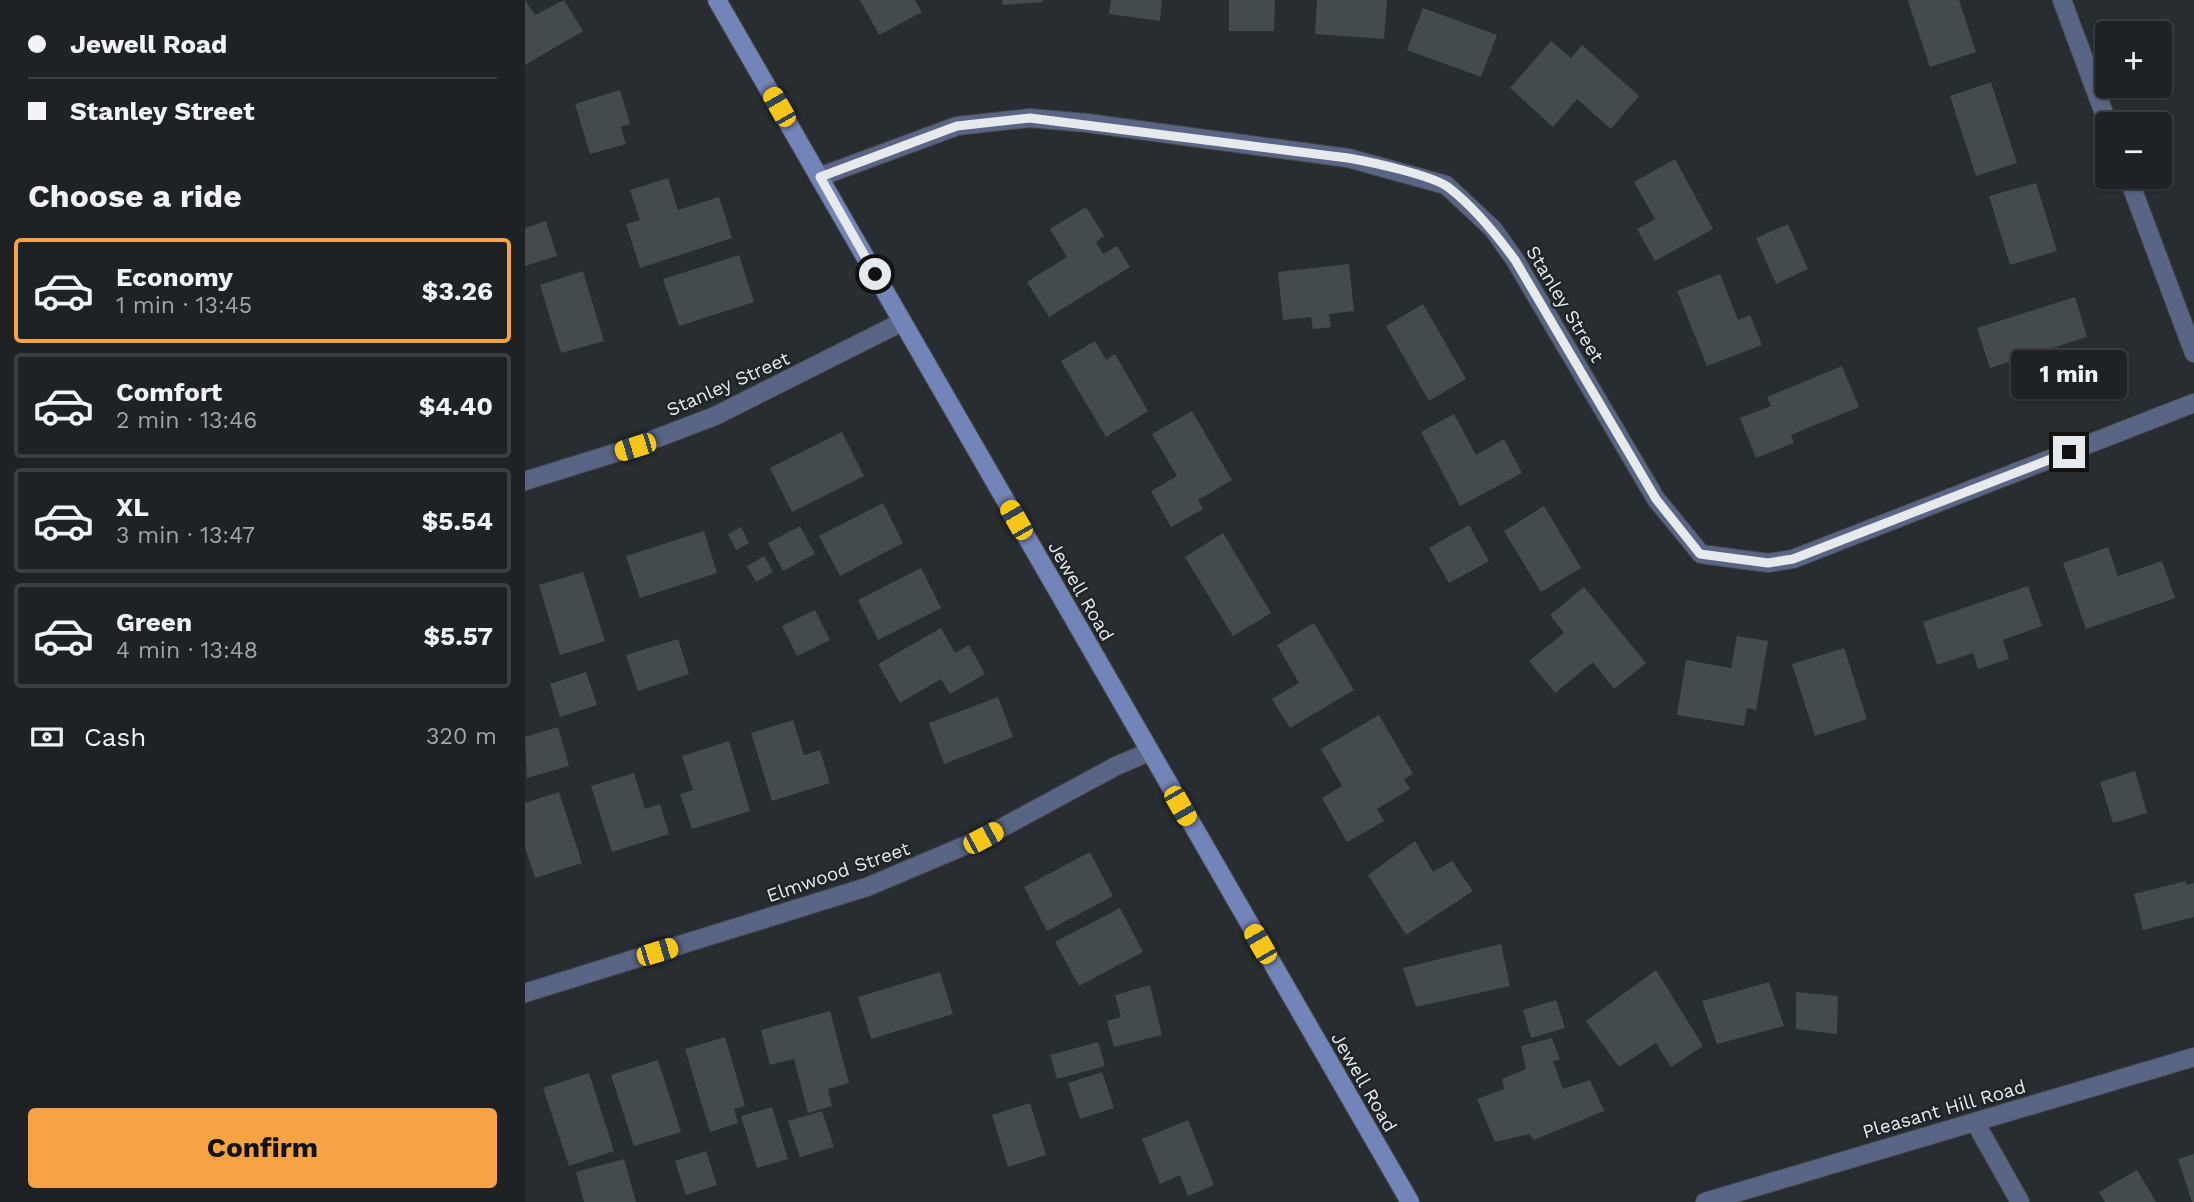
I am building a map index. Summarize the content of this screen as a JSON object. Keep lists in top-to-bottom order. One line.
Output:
{"streets":{"street":["Stanley Street","Jewell Road","Elmwood Street","Pleasant Hill Road"]},"crossings":[["Stanley Street","Jewell Road"],["Jewell Road","Elmwood Street"]],"page":{"banner":["Jewell Road","Stanley Street"],"map_buttons":["+","−"],"heading":"Choose a ride","list":[{"name":"Economy","note":"1 min · 13:45","value":"$3.26"},{"name":"Comfort","note":"2 min · 13:46","value":"$4.40"},{"name":"XL","note":"3 min · 13:47","value":"$5.54"},{"name":"Green","note":"4 min · 13:48","value":"$5.57"}],"bubble":"1 min","pay":["Cash","320 m"],"buttons":"Confirm"}}
